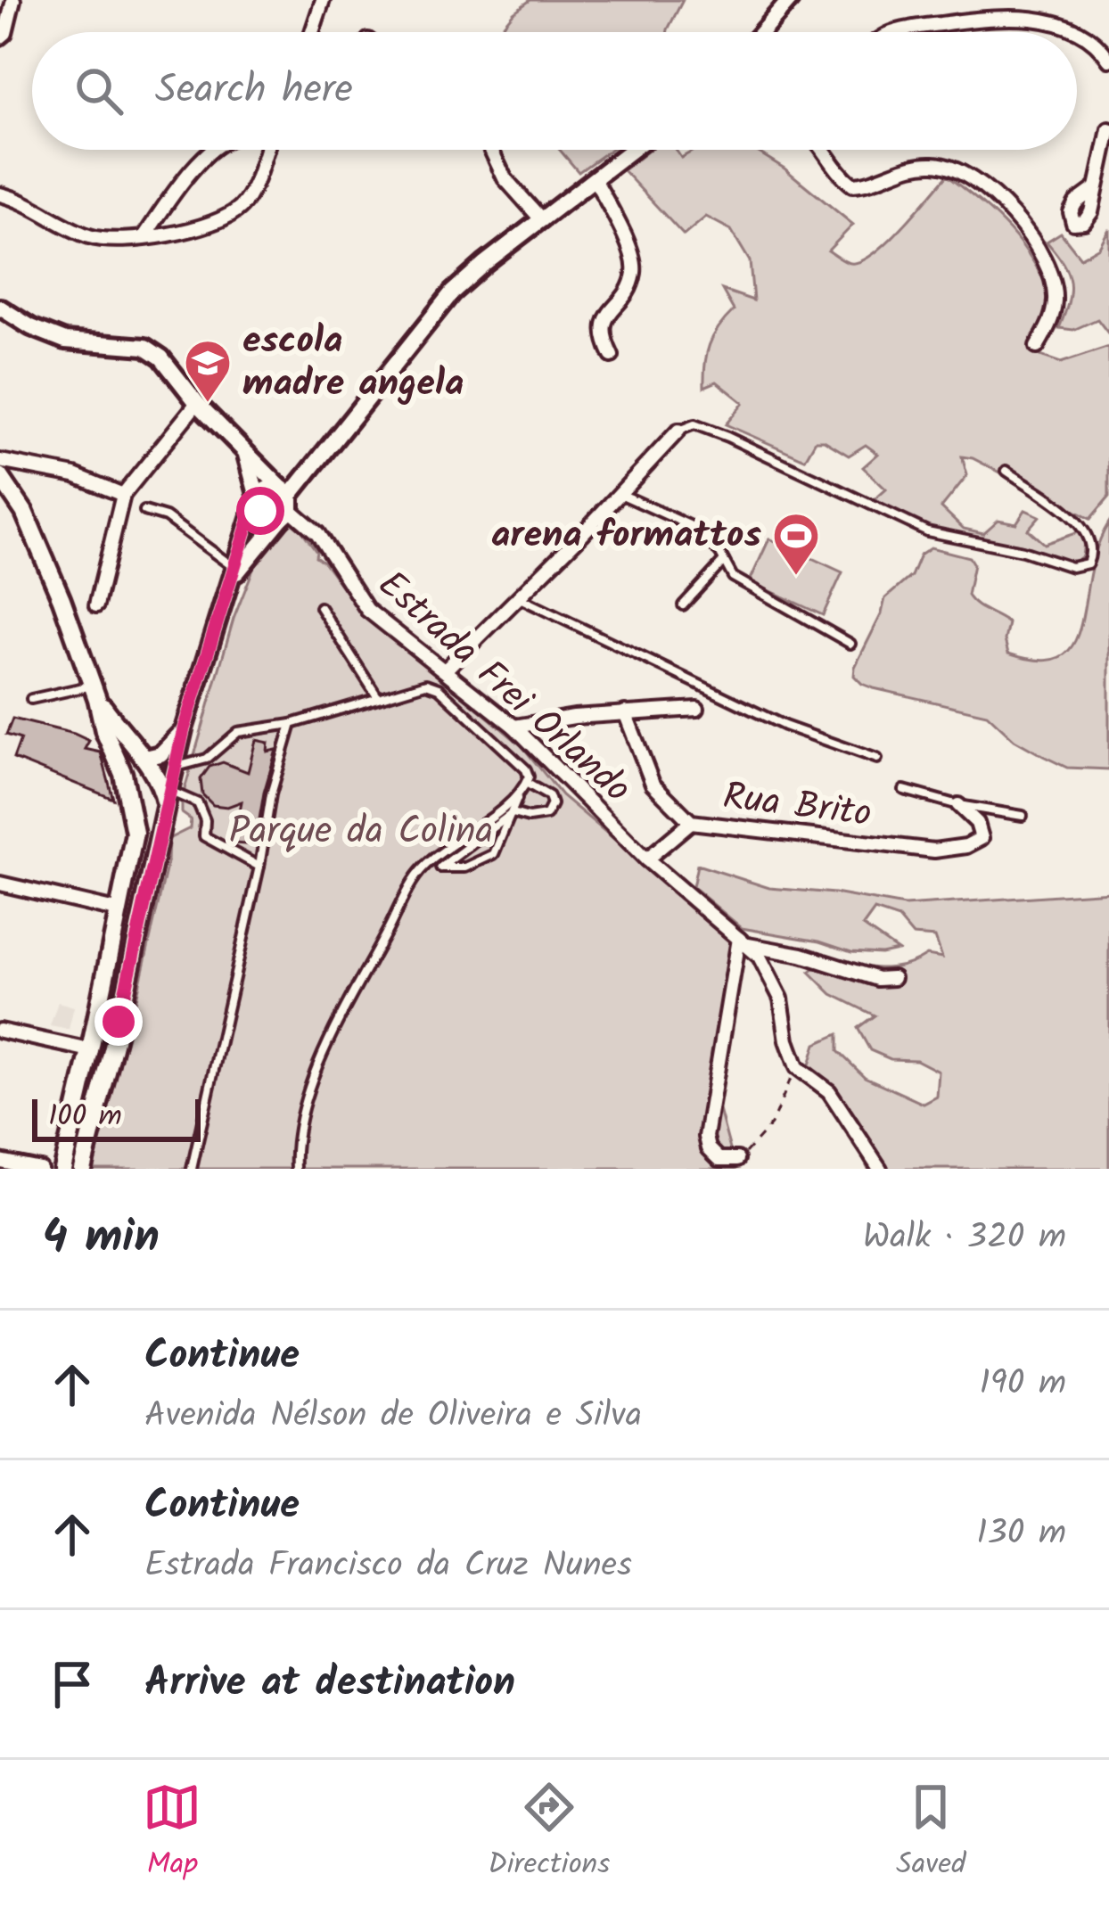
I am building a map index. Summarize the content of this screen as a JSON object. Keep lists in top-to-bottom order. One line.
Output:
{"streets":{"street":["Estrada Frei Orlando","Rua Brito"]},"parks":["Parque da Colina"],"places":{"school or university":["escola madre angela"],"sports":["arena formattos"]},"scale_bar":"100 m","page":{"search":"Search here","scale":"100 m","heading":["4 min","Walk · 320 m"],"list":[["Continue","Avenida Nélson de Oliveira e Silva","190 m"],["Continue","Estrada Francisco da Cruz Nunes","130 m"],"Arrive at destination"],"nav":["Map","Directions","Saved"]}}
